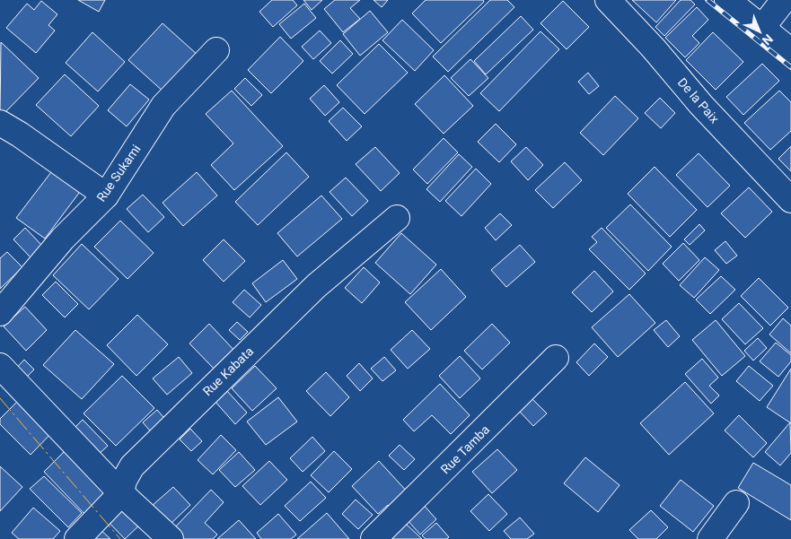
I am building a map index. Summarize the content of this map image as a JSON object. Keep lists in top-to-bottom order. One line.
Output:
{"streets":{"street":["De la Paix","Rue Sukami","Rue Kabata","Rue Tamba"]},"north":"bottom right"}
